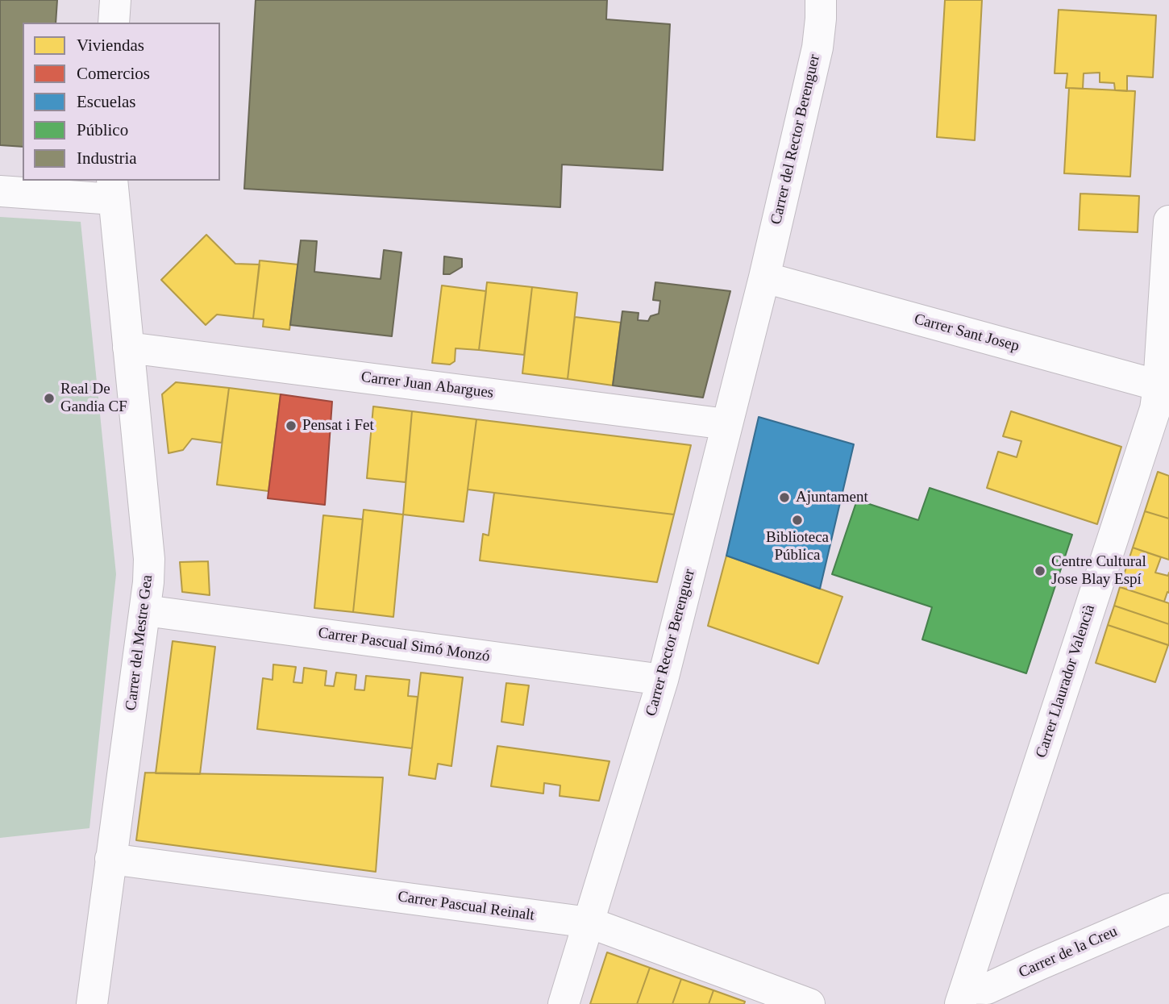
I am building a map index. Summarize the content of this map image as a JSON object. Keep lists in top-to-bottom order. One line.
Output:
{"streets":{"street":["Carrer del Rector Berenguer","Carrer Sant Josep","Carrer Juan Abargues","Carrer del Mestre Gea","Carrer Rector Berenguer","Carrer Pascual Simó Monzó","Carrer Llaurador Valencià","Carrer Pascual Reinalt","Carrer de la Creu"]},"crossings":[["Carrer del Rector Berenguer","Carrer Sant Josep"],["Carrer del Rector Berenguer","Carrer Rector Berenguer"],["Carrer Sant Josep","Carrer Rector Berenguer"],["Carrer Sant Josep","Carrer Llaurador Valencià"],["Carrer Juan Abargues","Carrer del Mestre Gea"],["Carrer Juan Abargues","Carrer Rector Berenguer"],["Carrer del Mestre Gea","Carrer Pascual Simó Monzó"],["Carrer del Mestre Gea","Carrer Pascual Reinalt"],["Carrer Rector Berenguer","Carrer Pascual Simó Monzó"],["Carrer Rector Berenguer","Carrer Pascual Reinalt"],["Carrer Llaurador Valencià","Carrer de la Creu"]],"places":["Real De Gandia CF","Pensat i Fet","Ajuntament","Biblioteca Pública","Centre Cultural Jose Blay Espí"],"legend":["Viviendas","Comercios","Escuelas","Público","Industria"]}
